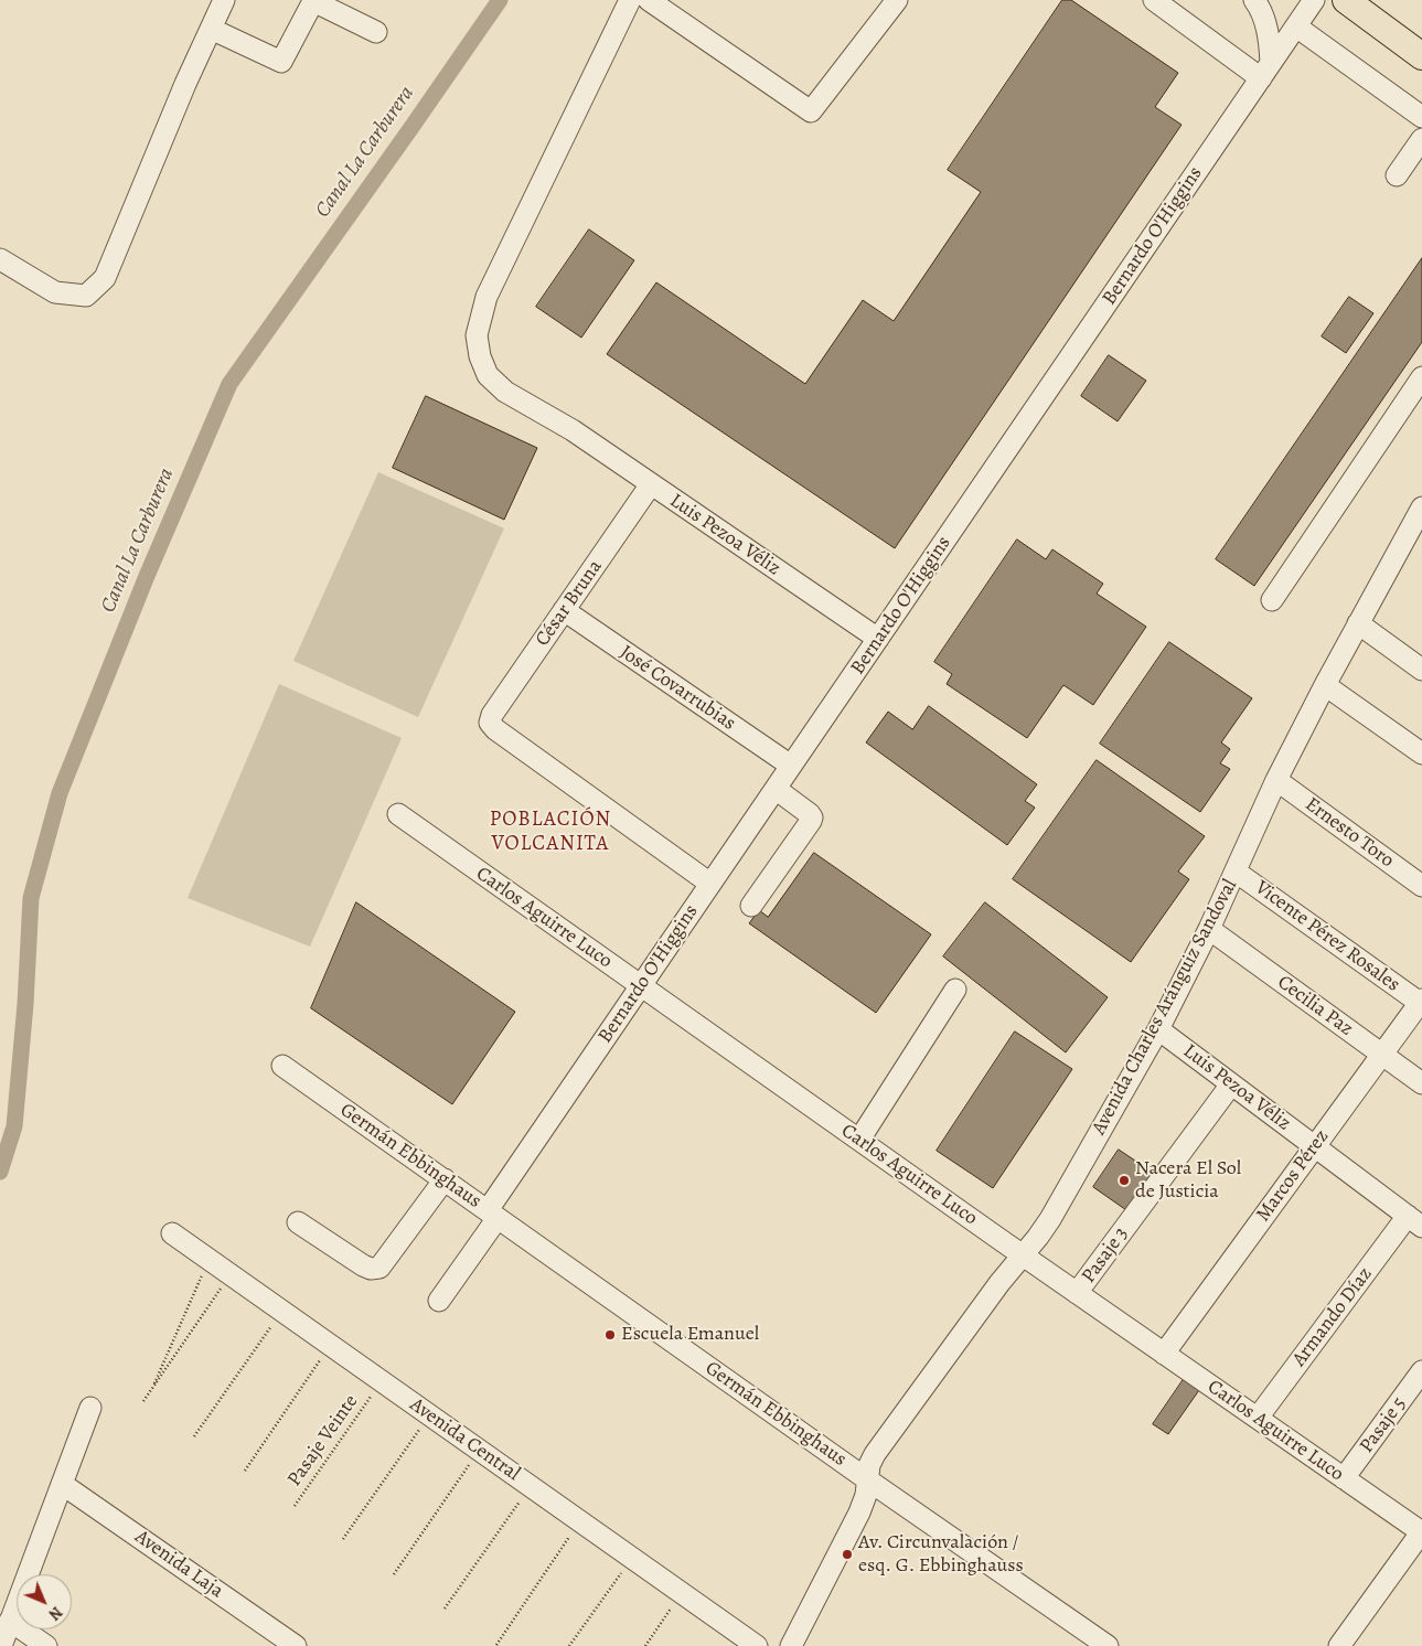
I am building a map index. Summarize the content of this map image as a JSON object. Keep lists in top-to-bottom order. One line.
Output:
{"streets":{"street":["Bernardo O'Higgins","Luis Pezoa Véliz","César Bruna","José Covarrubias","Ernesto Toro","Carlos Aguirre Luco","Vicente Pérez Rosales","Cecilia Paz","Avenida Charles Aránguiz Sandoval","Germán Ebbinghaus","Marcos Pérez","Pasaje 3","Armando Díaz","Pasaje 5","Avenida Central","Avenida Laja"],"path":["Pasaje Veinte"]},"crossings":[["Bernardo O'Higgins","Luis Pezoa Véliz"],["Bernardo O'Higgins","César Bruna"],["Bernardo O'Higgins","José Covarrubias"],["Bernardo O'Higgins","Carlos Aguirre Luco"],["Bernardo O'Higgins","Germán Ebbinghaus"],["Luis Pezoa Véliz","César Bruna"],["Luis Pezoa Véliz","Avenida Charles Aránguiz Sandoval"],["Luis Pezoa Véliz","Marcos Pérez"],["Luis Pezoa Véliz","Pasaje 3"],["Luis Pezoa Véliz","Armando Díaz"],["César Bruna","José Covarrubias"],["Ernesto Toro","Avenida Charles Aránguiz Sandoval"],["Carlos Aguirre Luco","Avenida Charles Aránguiz Sandoval"],["Carlos Aguirre Luco","Marcos Pérez"],["Carlos Aguirre Luco","Pasaje 3"],["Carlos Aguirre Luco","Armando Díaz"],["Carlos Aguirre Luco","Pasaje 5"],["Vicente Pérez Rosales","Avenida Charles Aránguiz Sandoval"],["Vicente Pérez Rosales","Marcos Pérez"],["Cecilia Paz","Avenida Charles Aránguiz Sandoval"],["Cecilia Paz","Marcos Pérez"],["Avenida Charles Aránguiz Sandoval","Germán Ebbinghaus"]],"districts":["POBLACIÓN VOLCANITA"],"water":["Canal La Carburera"],"places":["Nacera El Sol de Justicia","Escuela Emanuel","Av. Circunvalación / esq. G. Ebbinghauss"],"north":"bottom right"}
